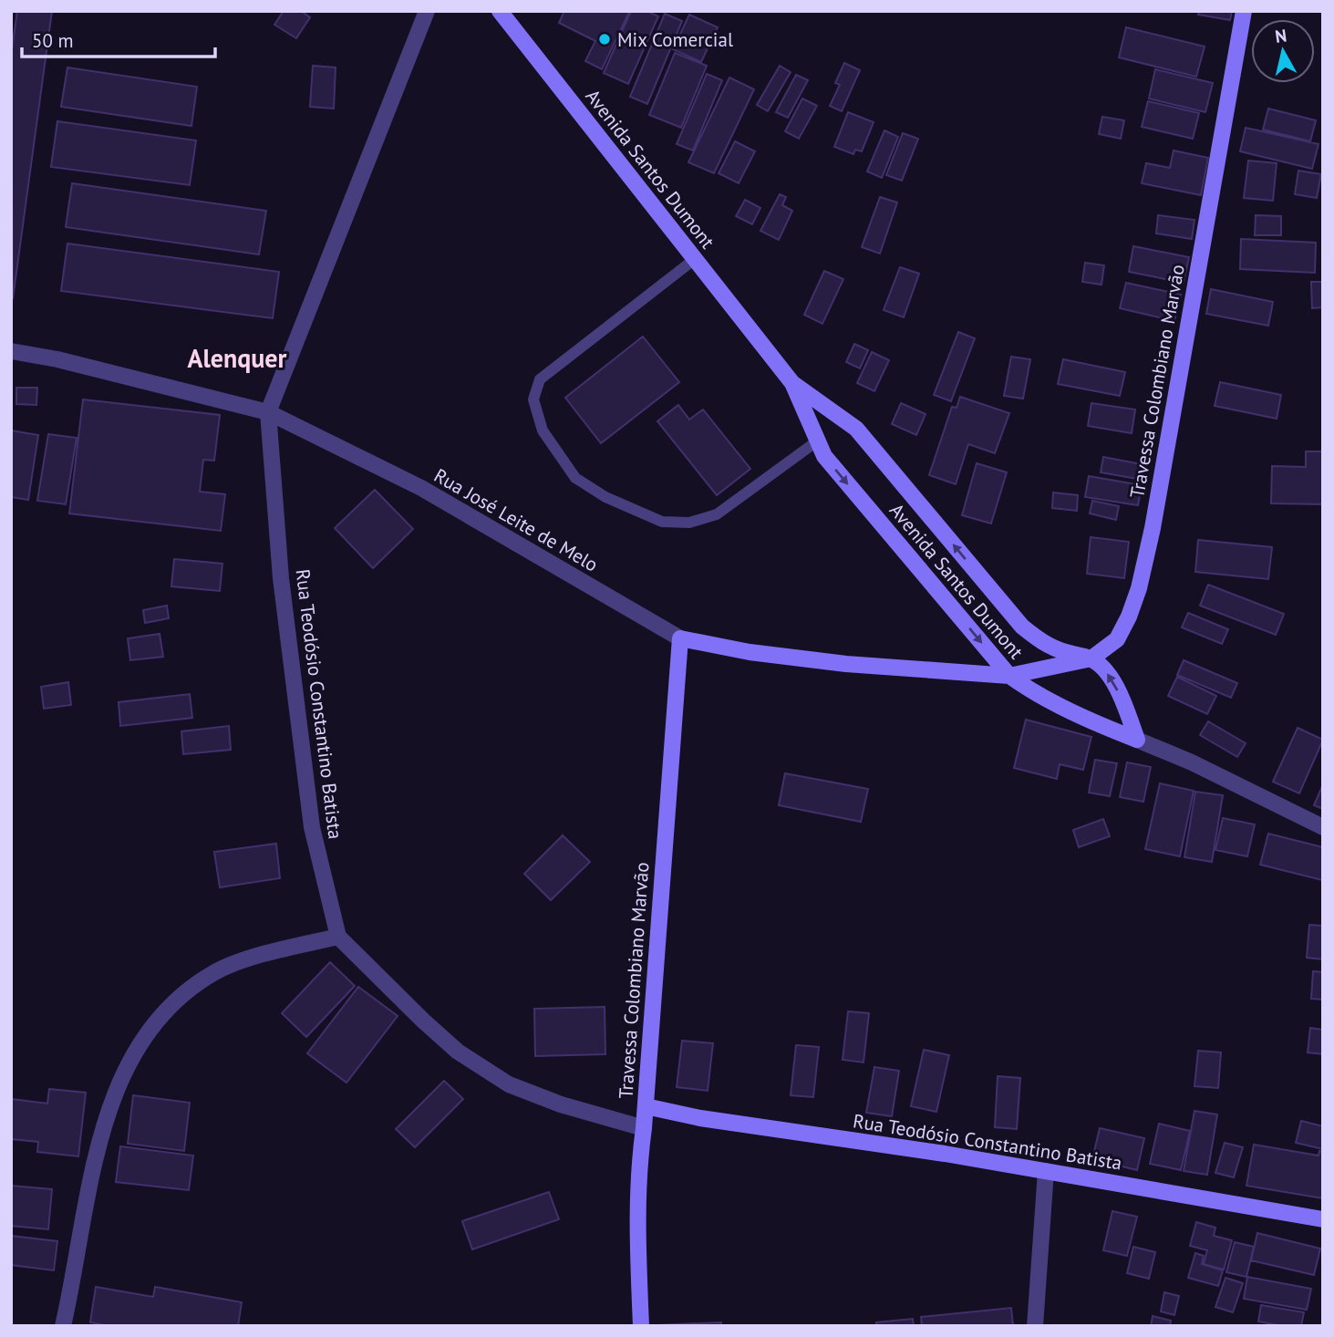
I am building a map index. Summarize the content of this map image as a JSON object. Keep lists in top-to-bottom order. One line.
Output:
{"streets":{"street":["Avenida Santos Dumont","Travessa Colombiano Marvão","Rua José Leite de Melo","Rua Teodósio Constantino Batista"]},"crossings":[["Avenida Santos Dumont","Travessa Colombiano Marvão"],["Avenida Santos Dumont","Rua José Leite de Melo"],["Travessa Colombiano Marvão","Rua José Leite de Melo"],["Travessa Colombiano Marvão","Rua Teodósio Constantino Batista"],["Rua José Leite de Melo","Rua Teodósio Constantino Batista"]],"districts":["Alenquer"],"places":["Mix Comercial"],"scale_bar":"50 m","north":"top"}
